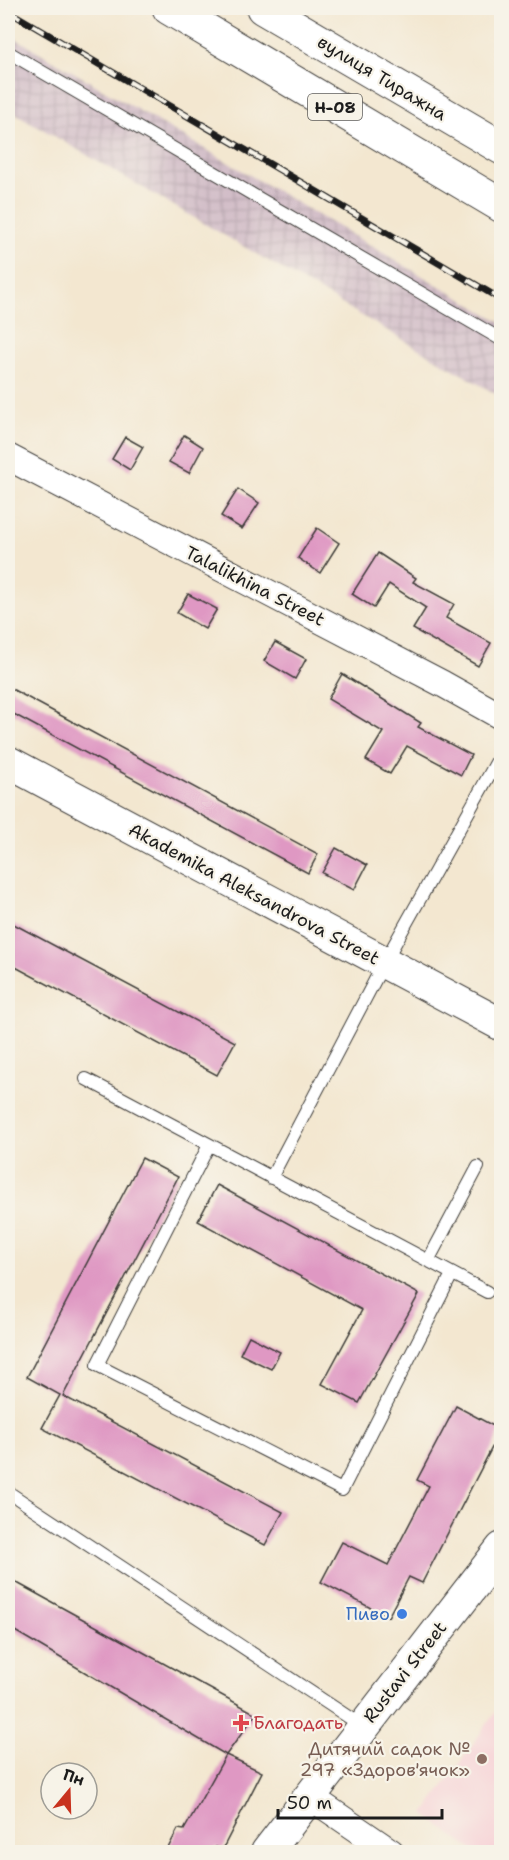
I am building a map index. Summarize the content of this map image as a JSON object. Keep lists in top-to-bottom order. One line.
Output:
{"streets":{"main road":["вулиця Тиражна","Н-08"],"street":["Talalikhina Street","Akademika Aleksandrova Street","Rustavi Street"]},"places":{"other":["Пиво","Дитячий садок № 297 «Здоров'ячок»"],"health":["Благодать"]},"scale_bar":"50 m","north":"top"}
